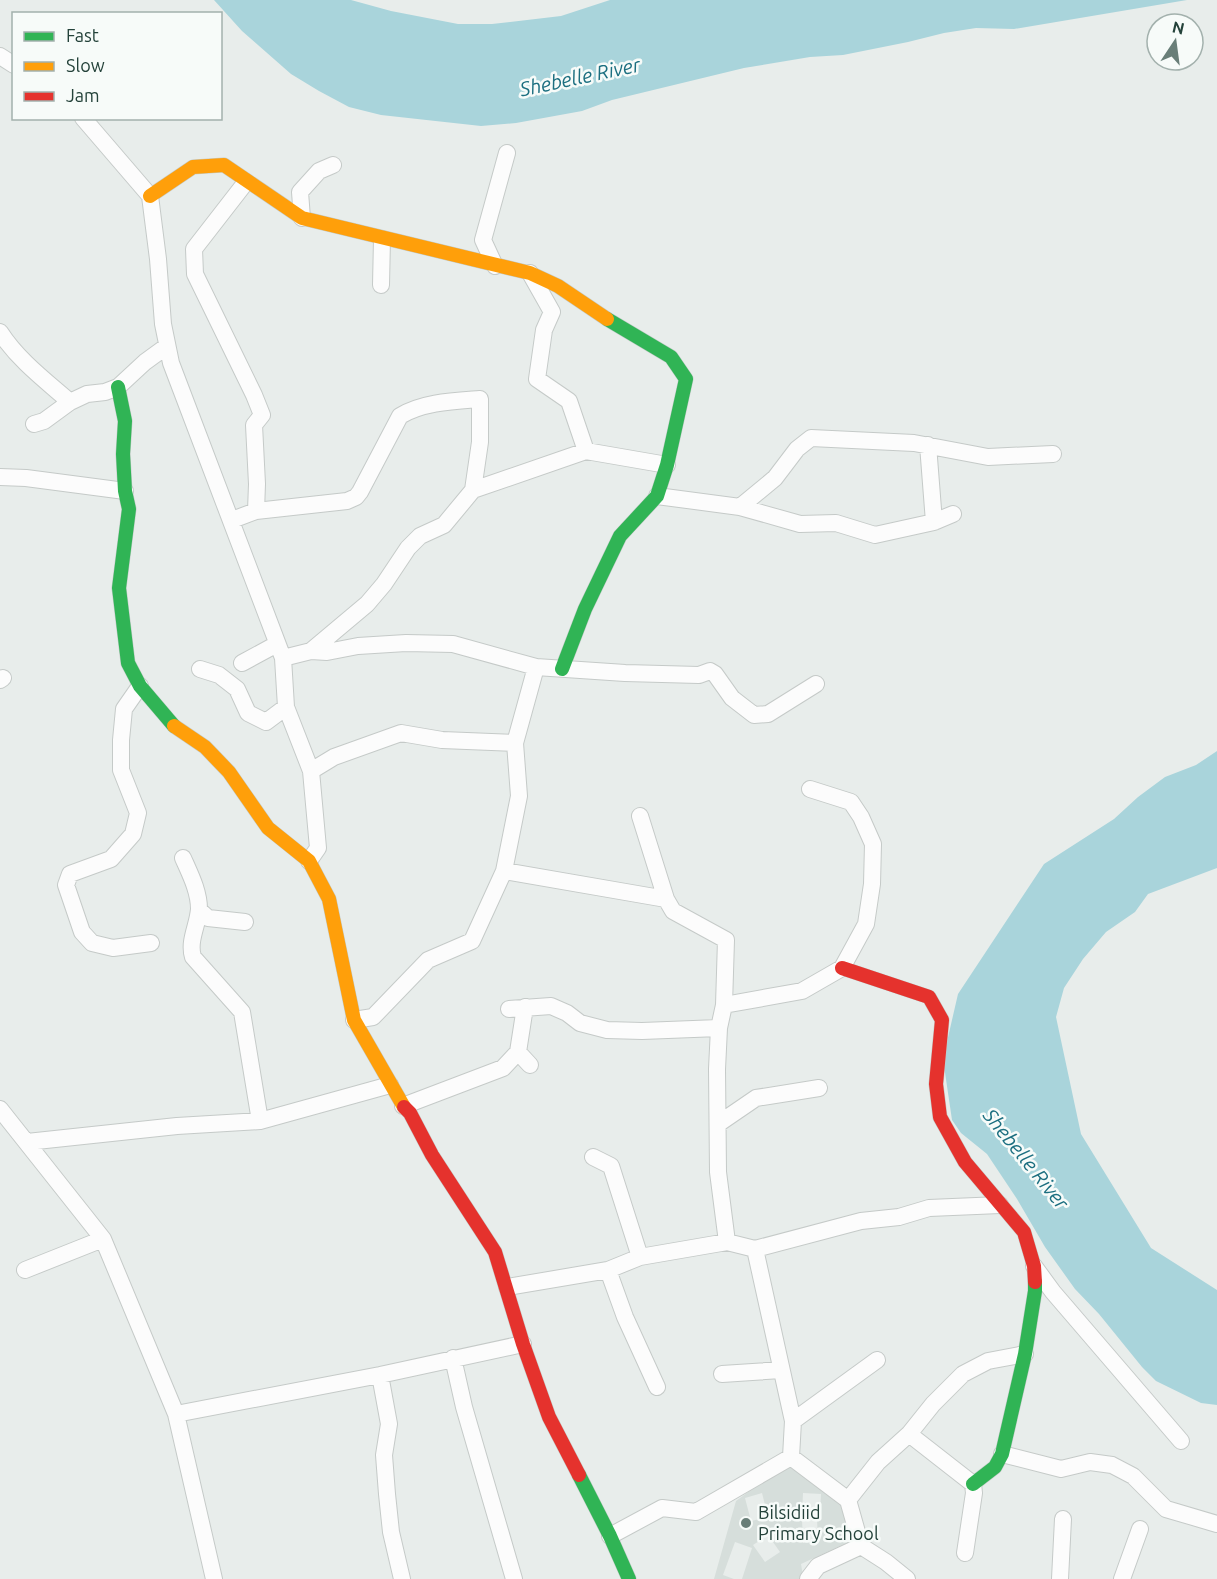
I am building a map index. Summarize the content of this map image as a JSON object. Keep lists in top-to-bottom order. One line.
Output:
{"water":["Shebelle River"],"places":["Bilsidiid Primary School"],"legend":["Fast","Slow","Jam"],"north":"top"}
